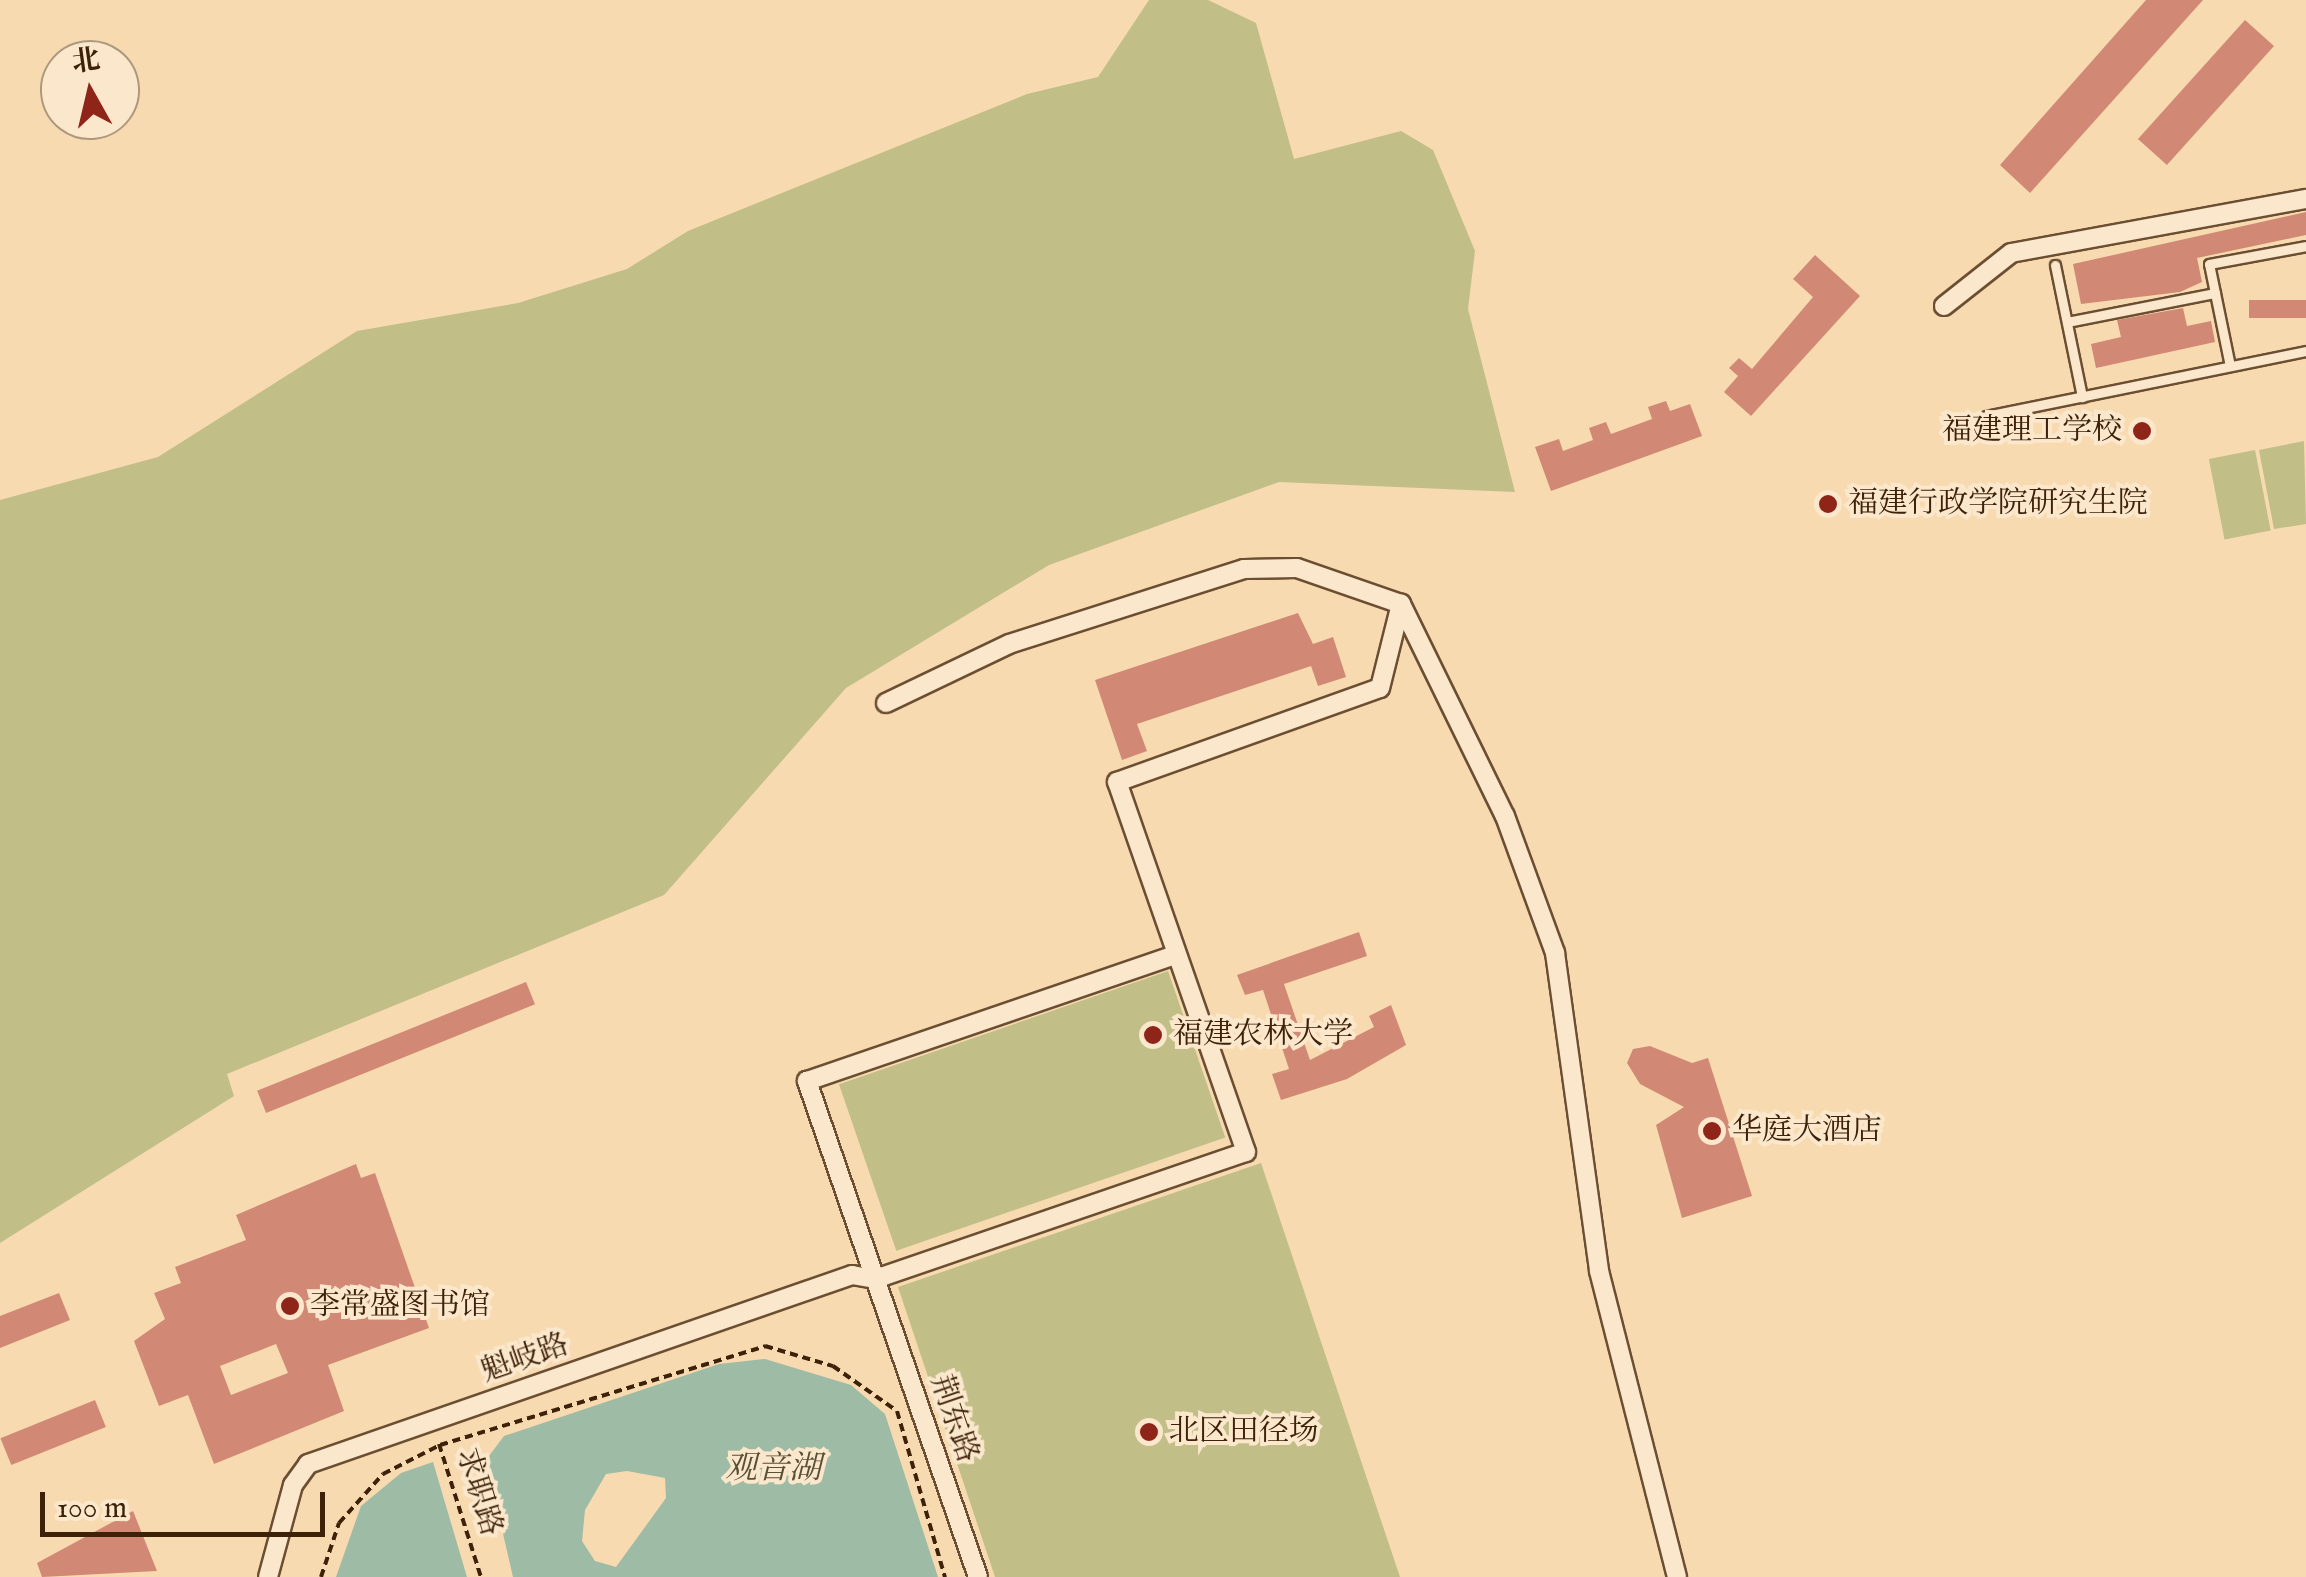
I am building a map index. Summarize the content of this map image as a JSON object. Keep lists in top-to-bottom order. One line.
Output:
{"streets":{"street":["魁岐路","荆东路"],"path":["求职路"]},"crossings":[["魁岐路","荆东路"],["魁岐路","求职路"]],"water":["观音湖"],"places":["福建理工学校","福建行政学院研究生院","福建农林大学","华庭大酒店","李常盛图书馆","北区田径场"],"scale_bar":"100 m","north":"top"}
